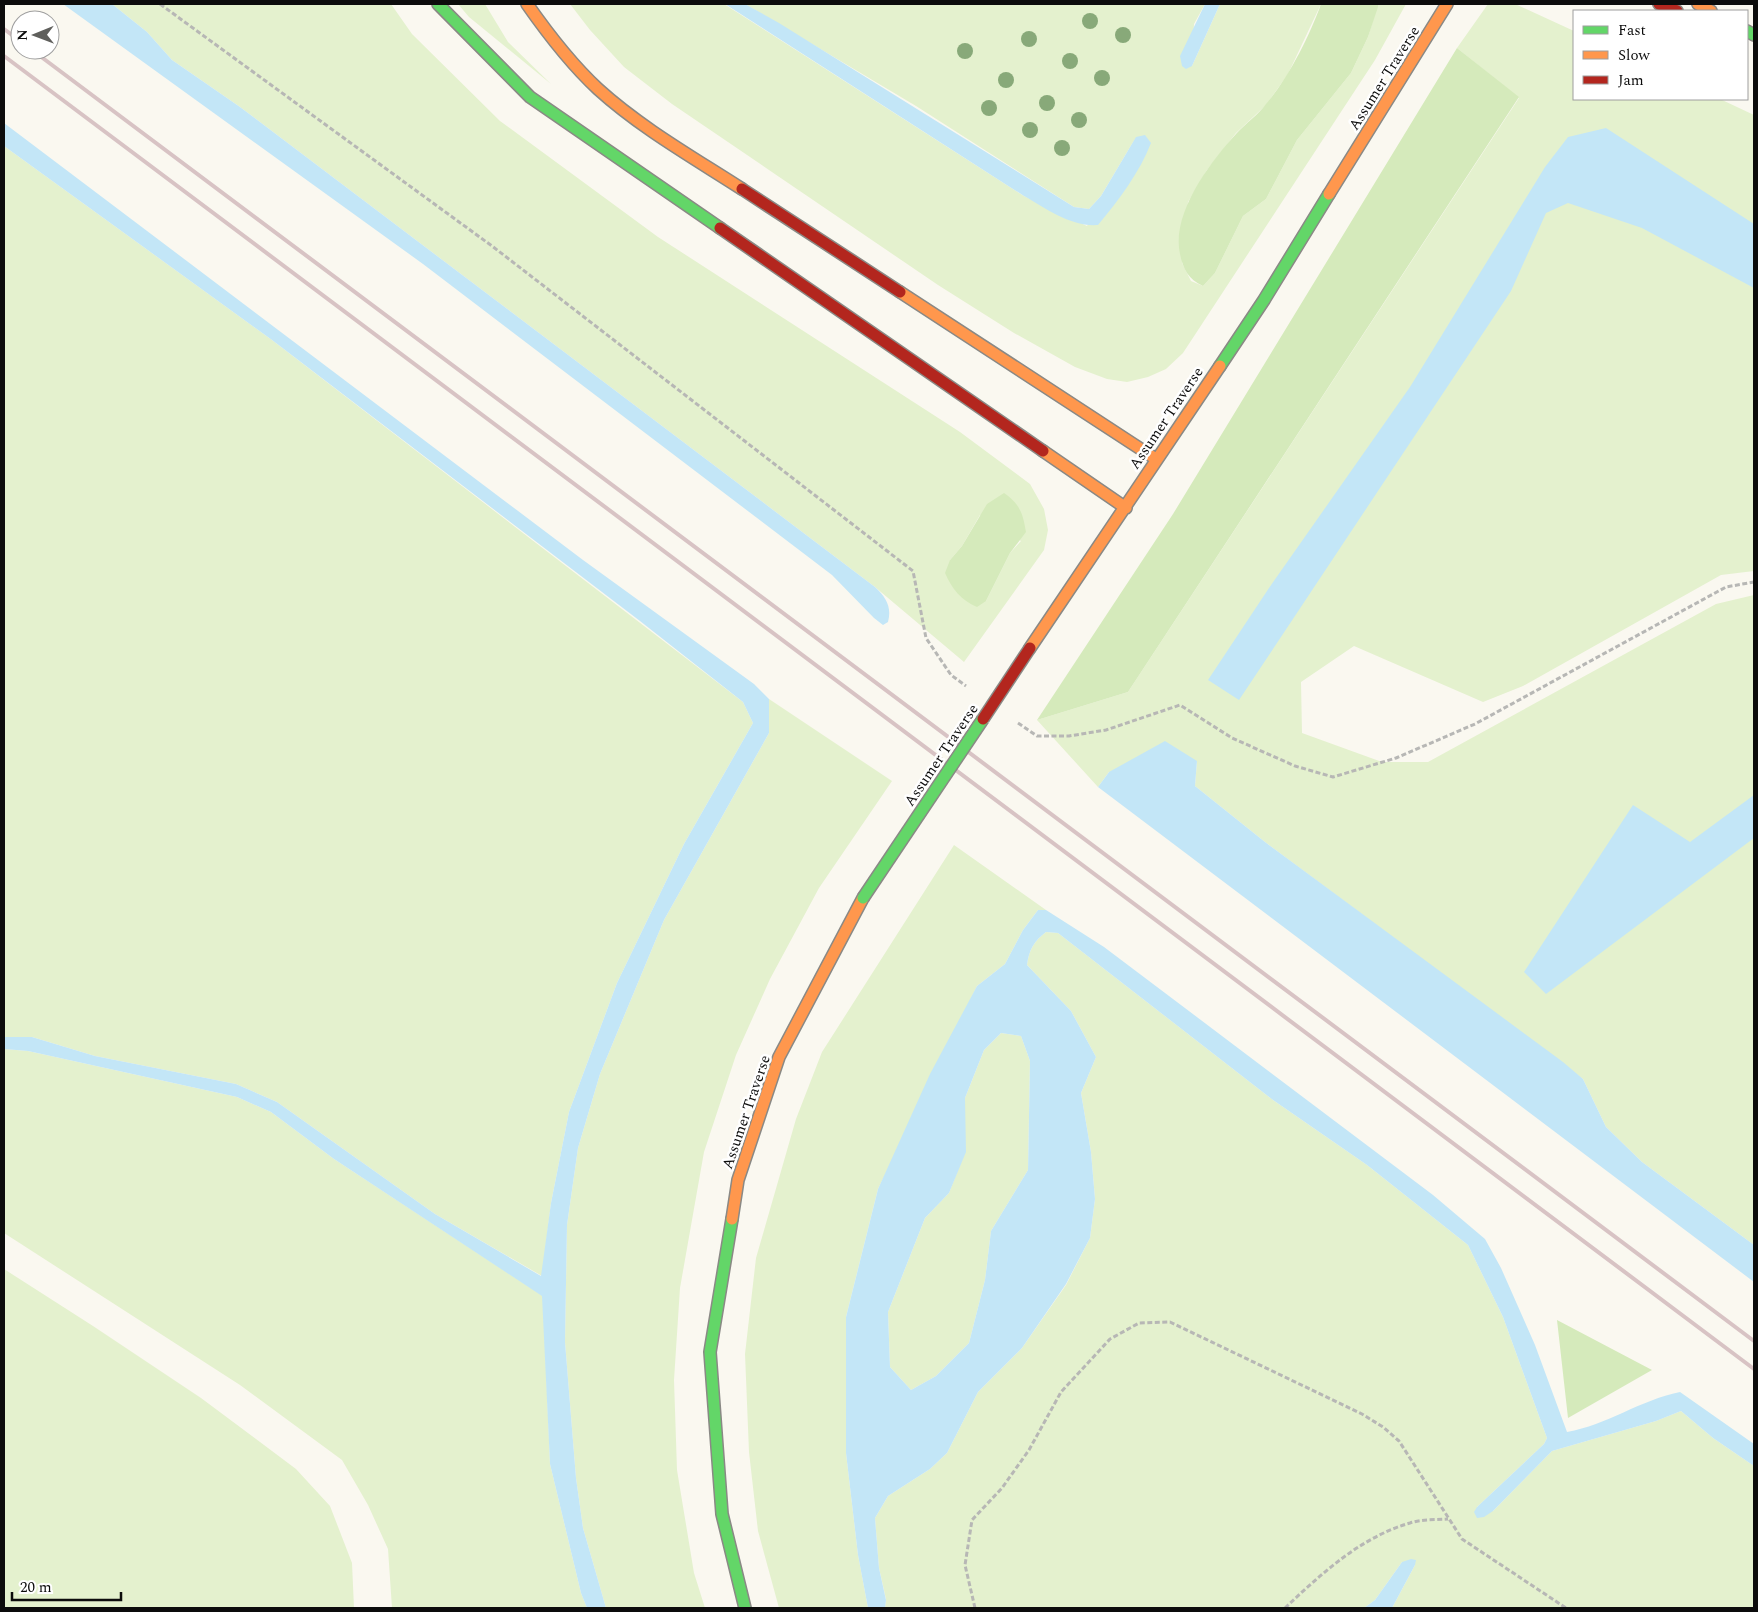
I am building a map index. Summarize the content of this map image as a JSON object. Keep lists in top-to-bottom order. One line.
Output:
{"streets":{"main road":["Assumer Traverse"]},"legend":["Fast","Slow","Jam"],"scale_bar":"20 m","north":"left"}
